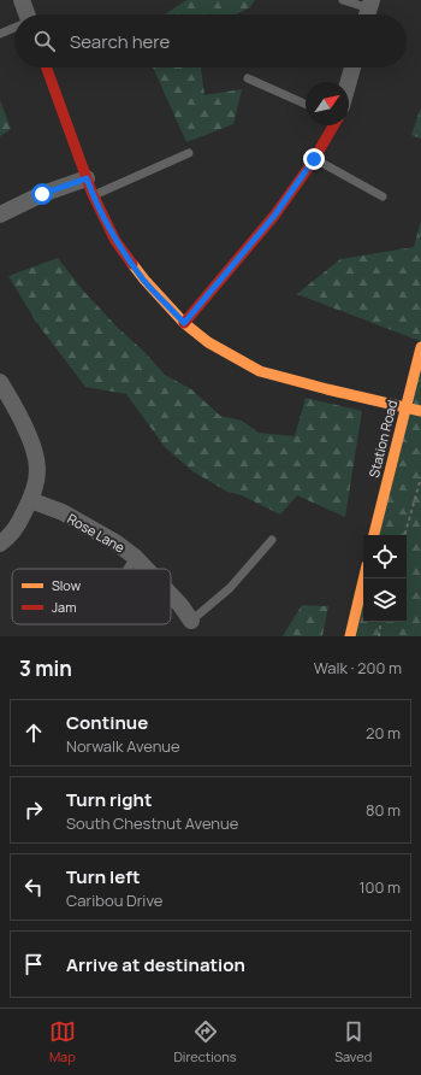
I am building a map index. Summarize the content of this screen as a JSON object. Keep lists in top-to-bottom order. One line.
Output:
{"streets":{"street":["Station Road","Rose Lane"]},"legend":["Slow","Jam"],"north":"top right","page":{"search":"Search here","heading":["3 min","Walk · 200 m"],"list":[["Continue","Norwalk Avenue","20 m"],["Turn right","South Chestnut Avenue","80 m"],["Turn left","Caribou Drive","100 m"],"Arrive at destination"],"nav":["Map","Directions","Saved"]}}
